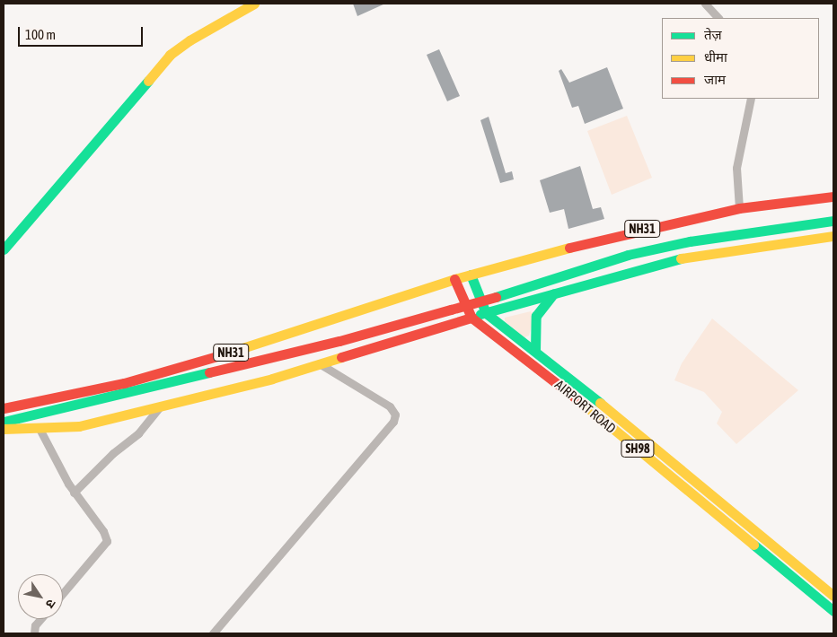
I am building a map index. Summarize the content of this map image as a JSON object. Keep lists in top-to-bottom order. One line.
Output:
{"streets":{"main road":["NH31","AIRPORT ROAD","SH98"]},"legend":["तेज़","धीमा","जाम"],"scale_bar":"100 m","north":"bottom right"}
